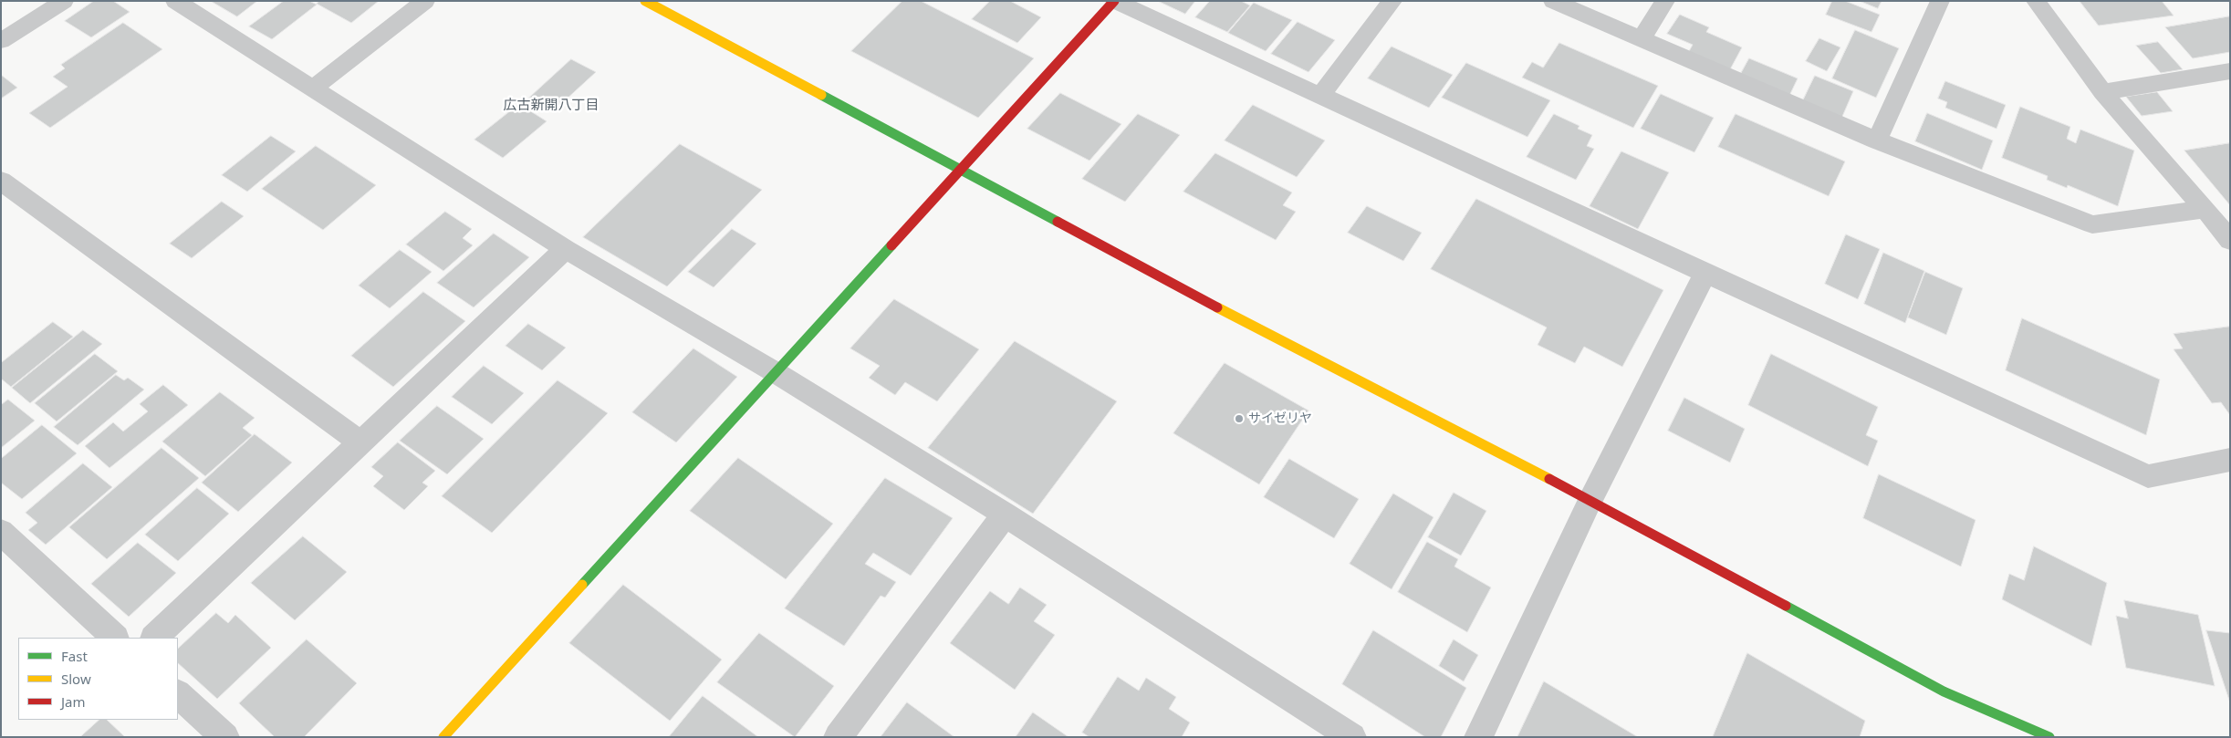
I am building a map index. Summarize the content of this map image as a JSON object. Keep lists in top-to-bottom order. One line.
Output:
{"districts":["広古新開八丁目"],"places":["サイゼリヤ"],"legend":["Fast","Slow","Jam"]}
